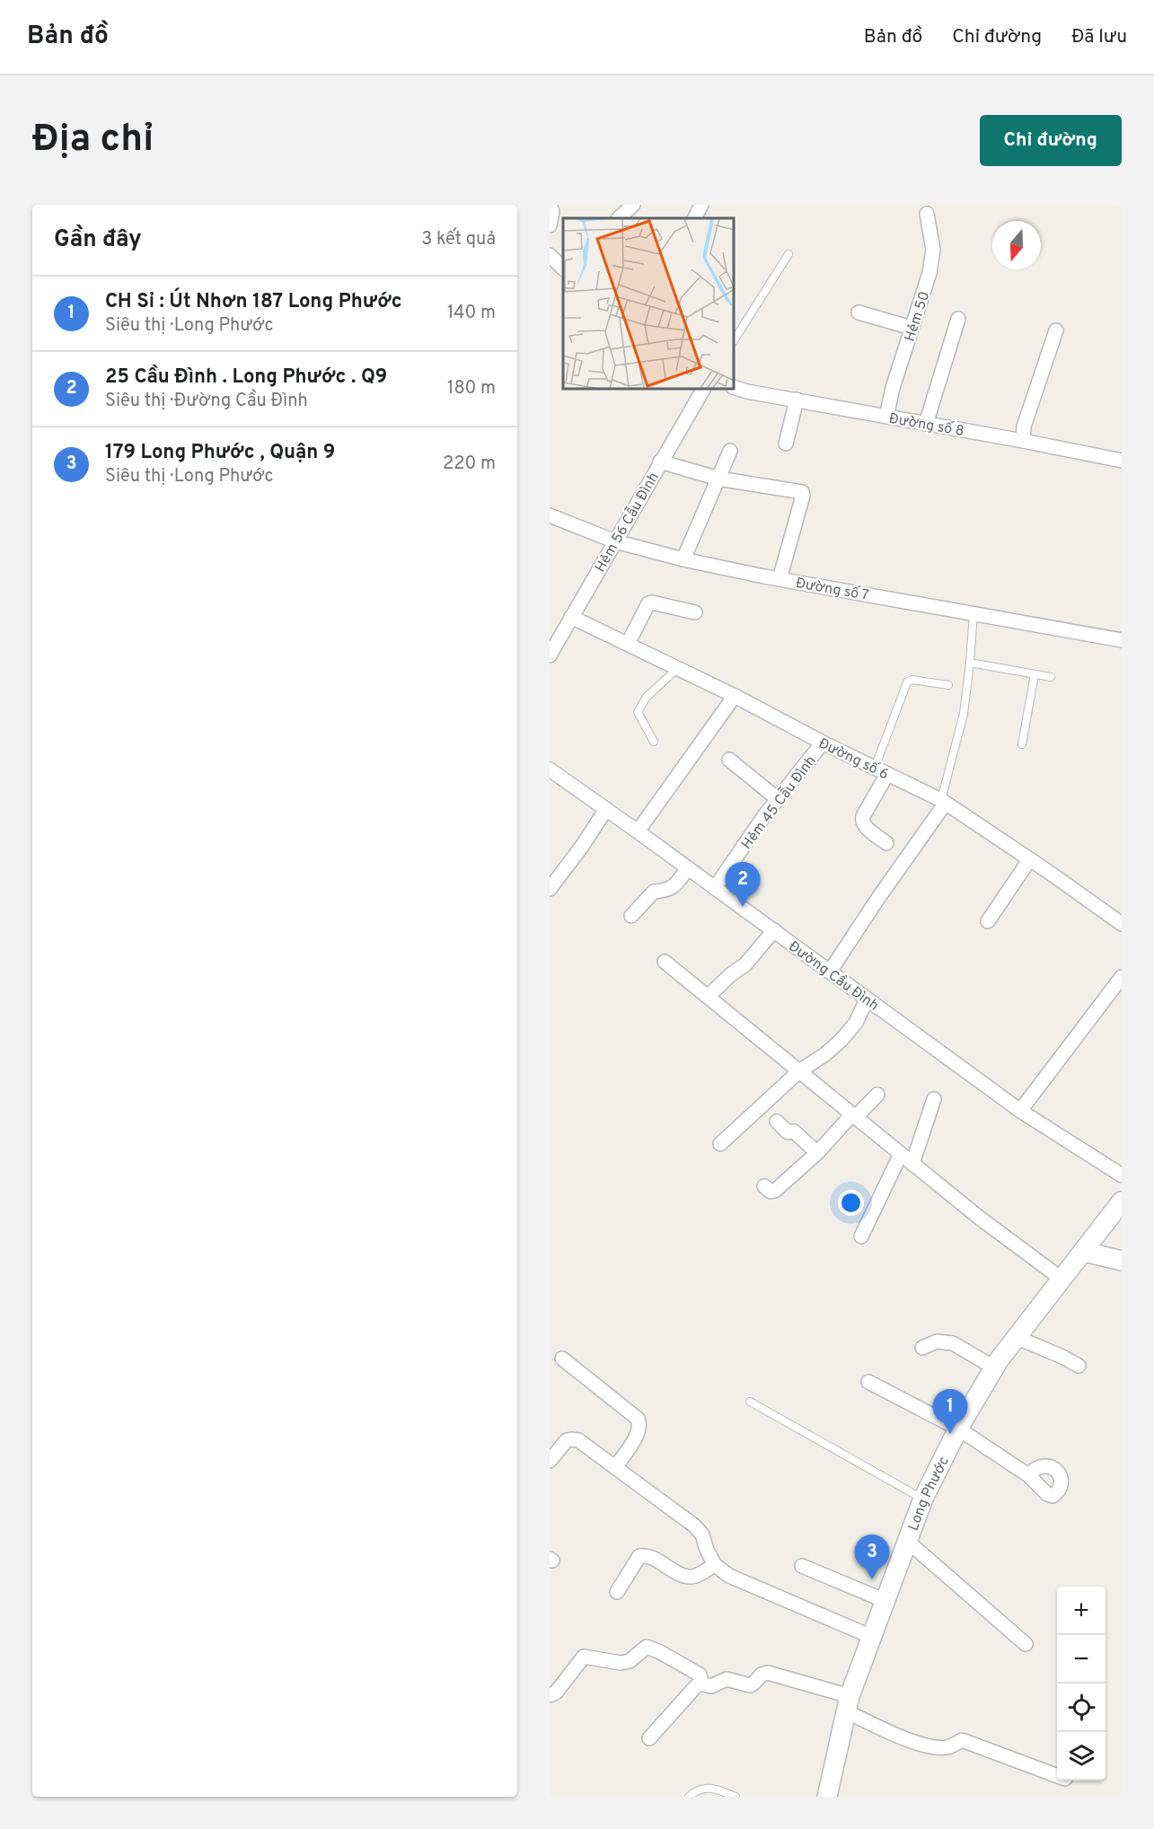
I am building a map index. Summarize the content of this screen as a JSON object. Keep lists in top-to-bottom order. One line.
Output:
{"streets":{"street":["Hẻm 50","Đường số 8","Hẻm 56 Cẫu Đình","Đường số 7","Đường số 6","Hẻm 45 Cẫu Đình","Đường Cầu Đình","Long Phước"]},"crossings":[["Hẻm 50","Đường số 8"],["Hẻm 56 Cẫu Đình","Đường số 7"],["Hẻm 56 Cẫu Đình","Đường số 6"],["Đường số 6","Hẻm 45 Cẫu Đình"],["Hẻm 45 Cẫu Đình","Đường Cầu Đình"]],"north":"bottom","page":{"header":"Bản đồ","nav":["Bản đồ","Chỉ đường","Đã lưu"],"buttons":"Chỉ đường","title":"Địa chỉ","heading":["Gần đây","3 kết quả"],"list":[{"mark":"1","name":"CH Sỉ : Út Nhơn 187 Long Phước","note":"Siêu thị · Long Phước","value":"140 m"},{"mark":"2","name":"25 Cầu Đình . Long Phước . Q9","note":"Siêu thị · Đường Cầu Đình","value":"180 m"},{"mark":"3","name":"179 Long Phước , Quận 9","note":"Siêu thị · Long Phước","value":"220 m"}],"pins":["2","1","3"],"map_buttons":["+","−"]}}
